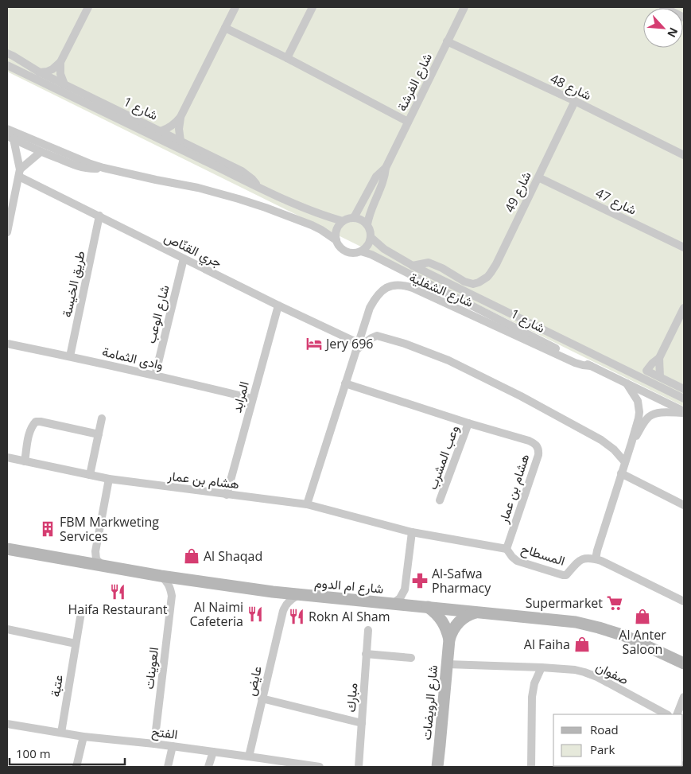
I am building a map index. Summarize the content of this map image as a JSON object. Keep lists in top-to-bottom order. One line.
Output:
{"streets":{"street":["شارع الفرشة","شارع 48","شارع 1","شارع 49","شارع 47","جري القنّاص","طريق الخيسة","شارع الشفلية","شارع الوعب","وادى الثمامة","المرابد","وعب المشرب","هشام بن عمار","المسطاح","شارع ام الدوم","العوينات","صفوان","عايض","عتبة","مبارك","شارع الرويضات","الفتح"]},"crossings":[["شارع الفرشة","شارع 48"],["شارع الفرشة","شارع 1"],["شارع 48","شارع 49"],["شارع 1","شارع 49"],["شارع 1","شارع الشفلية"],["شارع 49","شارع 47"],["جري القنّاص","طريق الخيسة"],["جري القنّاص","شارع الشفلية"],["جري القنّاص","شارع الوعب"],["جري القنّاص","المرابد"],["طريق الخيسة","وادى الثمامة"],["شارع الشفلية","هشام بن عمار"],["شارع الوعب","وادى الثمامة"],["وادى الثمامة","المرابد"],["المرابد","هشام بن عمار"],["وعب المشرب","هشام بن عمار"],["هشام بن عمار","المسطاح"],["شارع ام الدوم","عايض"],["شارع ام الدوم","شارع الرويضات"],["العوينات","الفتح"],["صفوان","شارع الرويضات"],["عايض","الفتح"],["عتبة","الفتح"]],"places":{"hotel":["Jery 696"],"building":["FBM Markweting Services"],"shop":["Al Shaqad","Al Anter Saloon","Al Faiha"],"pharmacy":["Al-Safwa Pharmacy"],"restaurant":["Haifa Restaurant","Al Naimi Cafeteria","Rokn Al Sham"],"supermarket":["Supermarket"]},"legend":["Road","Park"],"scale_bar":"100 m","north":"bottom right"}
